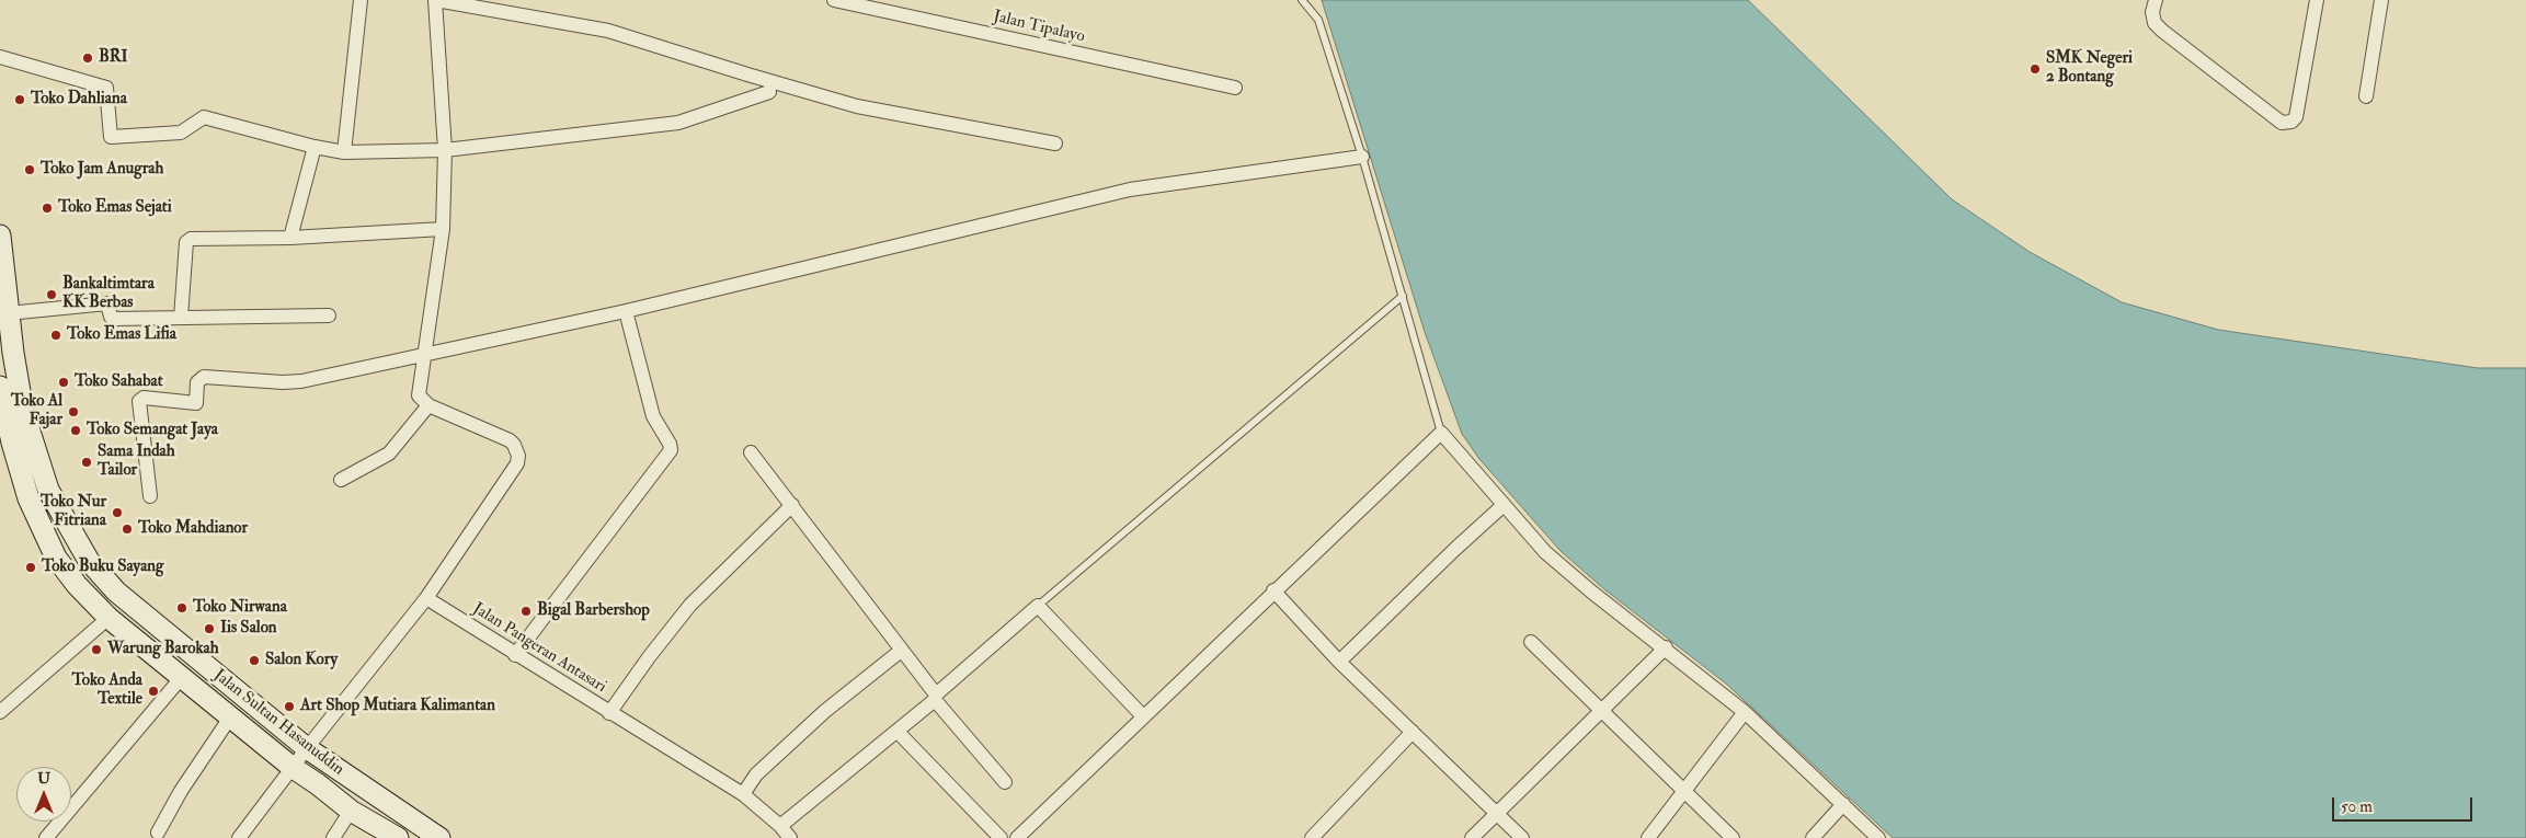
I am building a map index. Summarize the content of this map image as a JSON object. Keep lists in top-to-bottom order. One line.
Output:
{"streets":{"street":["Jalan Tipalayo","Jalan Pangeran Antasari","Jalan Sultan Hasanuddin"]},"places":["BRI","SMK Negeri 2 Bontang","Toko Dahliana","Toko Jam Anugrah","Toko Emas Sejati","Bankaltimtara KK Berbas","Toko Emas Lifia","Toko Sahabat","Toko Al Fajar","Toko Semangat Jaya","Sama Indah Tailor","Toko Nur Fitriana","Toko Mahdianor","Toko Buku Sayang","Toko Nirwana","Bigal Barbershop","Iis Salon","Warung Barokah","Salon Kory","Toko Anda Textile","Art Shop Mutiara Kalimantan"],"scale_bar":"50 m","north":"top"}
